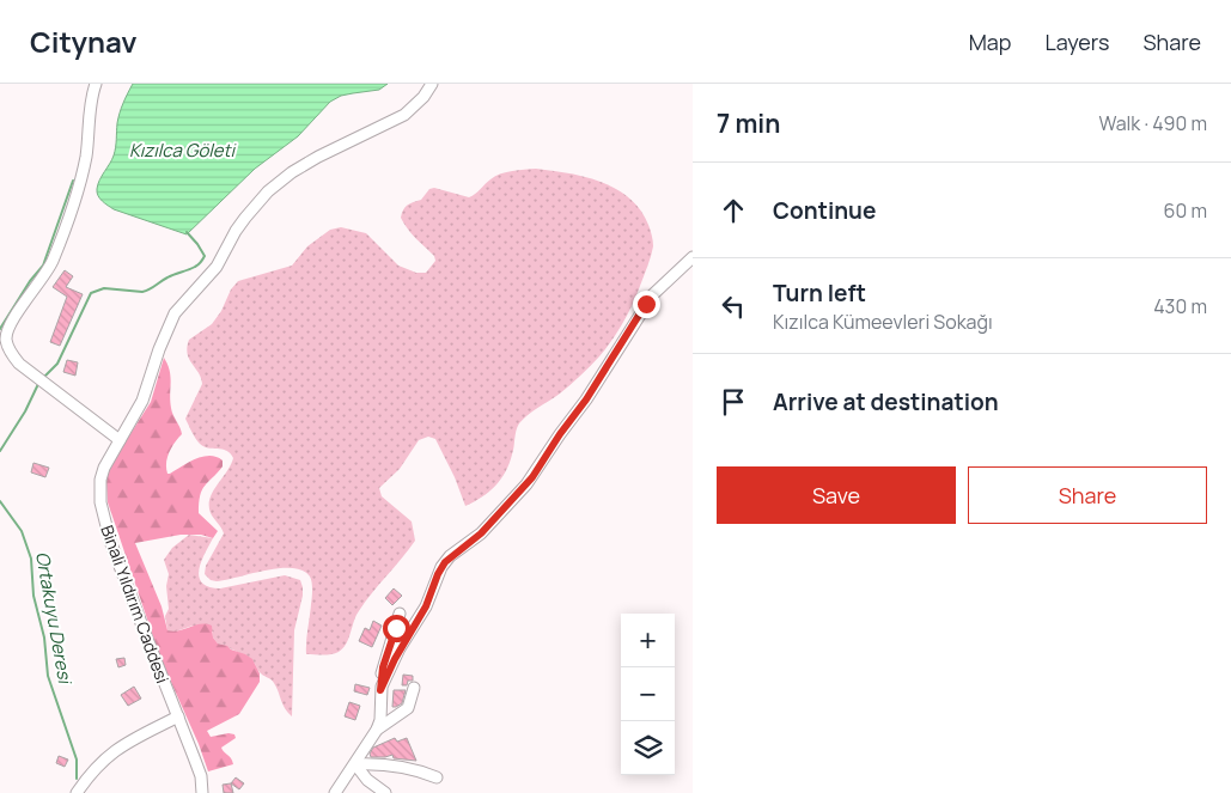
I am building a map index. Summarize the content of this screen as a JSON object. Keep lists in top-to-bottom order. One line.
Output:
{"streets":{"street":["Binali Yıldırım Caddesi"]},"water":["Kızılca Göleti","Ortakuyu Deresi"],"page":{"header":"Citynav","nav":["Map","Layers","Share"],"heading":["7 min","Walk · 490 m"],"list":[["Continue","60 m"],["Turn left","Kızılca Kümeevleri Sokağı","430 m"],"Arrive at destination"],"buttons":["Save","Share"],"map_buttons":["+","−"]}}
